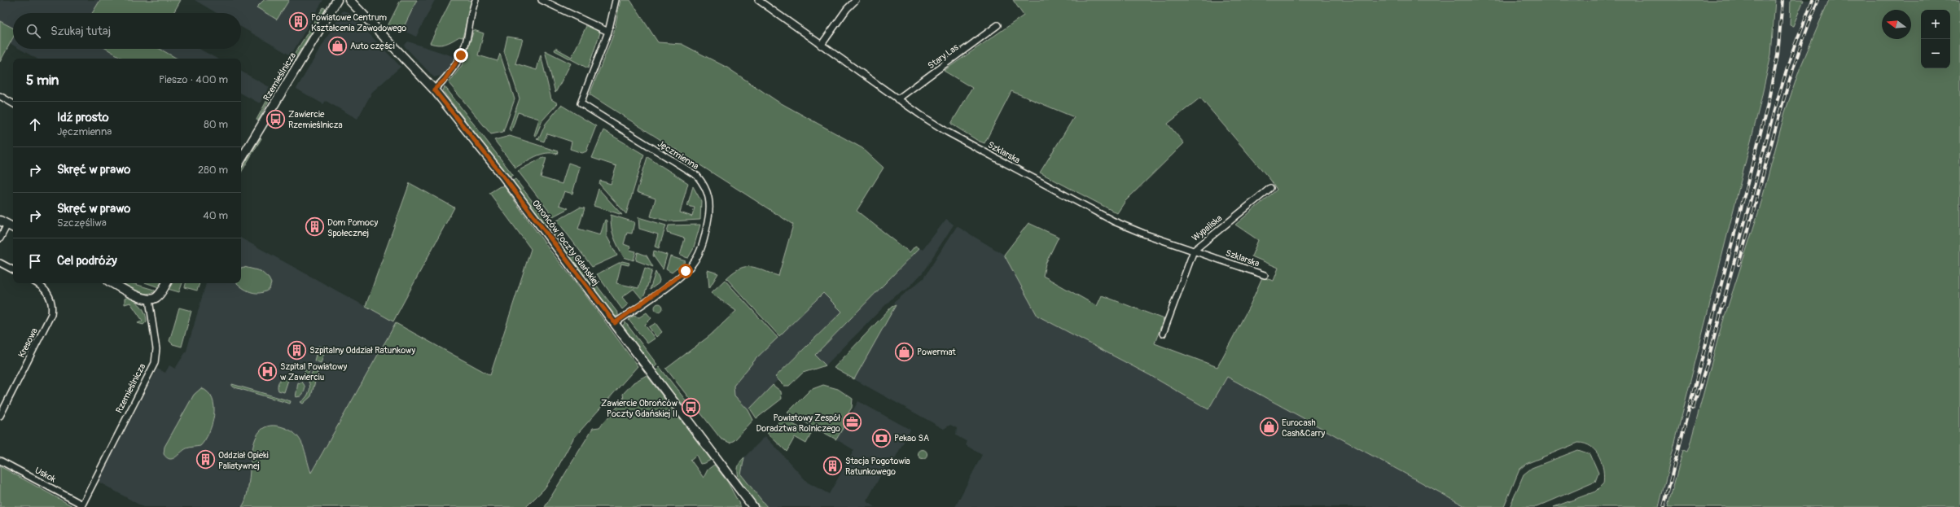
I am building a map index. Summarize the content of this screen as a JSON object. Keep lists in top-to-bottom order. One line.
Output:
{"streets":{"street":["Stary Las","Rzemieślnicza","Szklarska","Jęczmienna","Wypaliska","Obrońców Poczty Gdańskiej","Kresowa","Uskok"]},"crossings":[["Stary Las","Szklarska"],["Rzemieślnicza","Uskok"],["Szklarska","Wypaliska"],["Jęczmienna","Obrońców Poczty Gdańskiej"]],"places":{"building":["Powiatowe Centrum Kształcenia Zawodowego","Dom Pomocy Społecznej","Szpitalny Oddział Ratunkowy","Oddział Opieki Paliatywnej","Stacja Pogotowia Ratunkowego"],"shop":["Auto części","Powermat","Eurocash Cash&Carry"],"bus stop":["Zawiercie Rzemieślnicza","Zawiercie Obrońców Poczty Gdańskiej II"],"hospital":["Szpital Powiatowy w Zawierciu"],"office":["Powiatowy Zespół Doradztwa Rolniczego"],"bank":["Pekao SA"]},"north":"left","page":{"map_buttons":["+","−"],"search":"Szukaj tutaj","heading":["5 min","Pieszo · 400 m"],"list":[["Idź prosto","Jęczmienna","80 m"],["Skręć w prawo","280 m"],["Skręć w prawo","Szczęśliwa","40 m"],"Cel podróży"]}}
